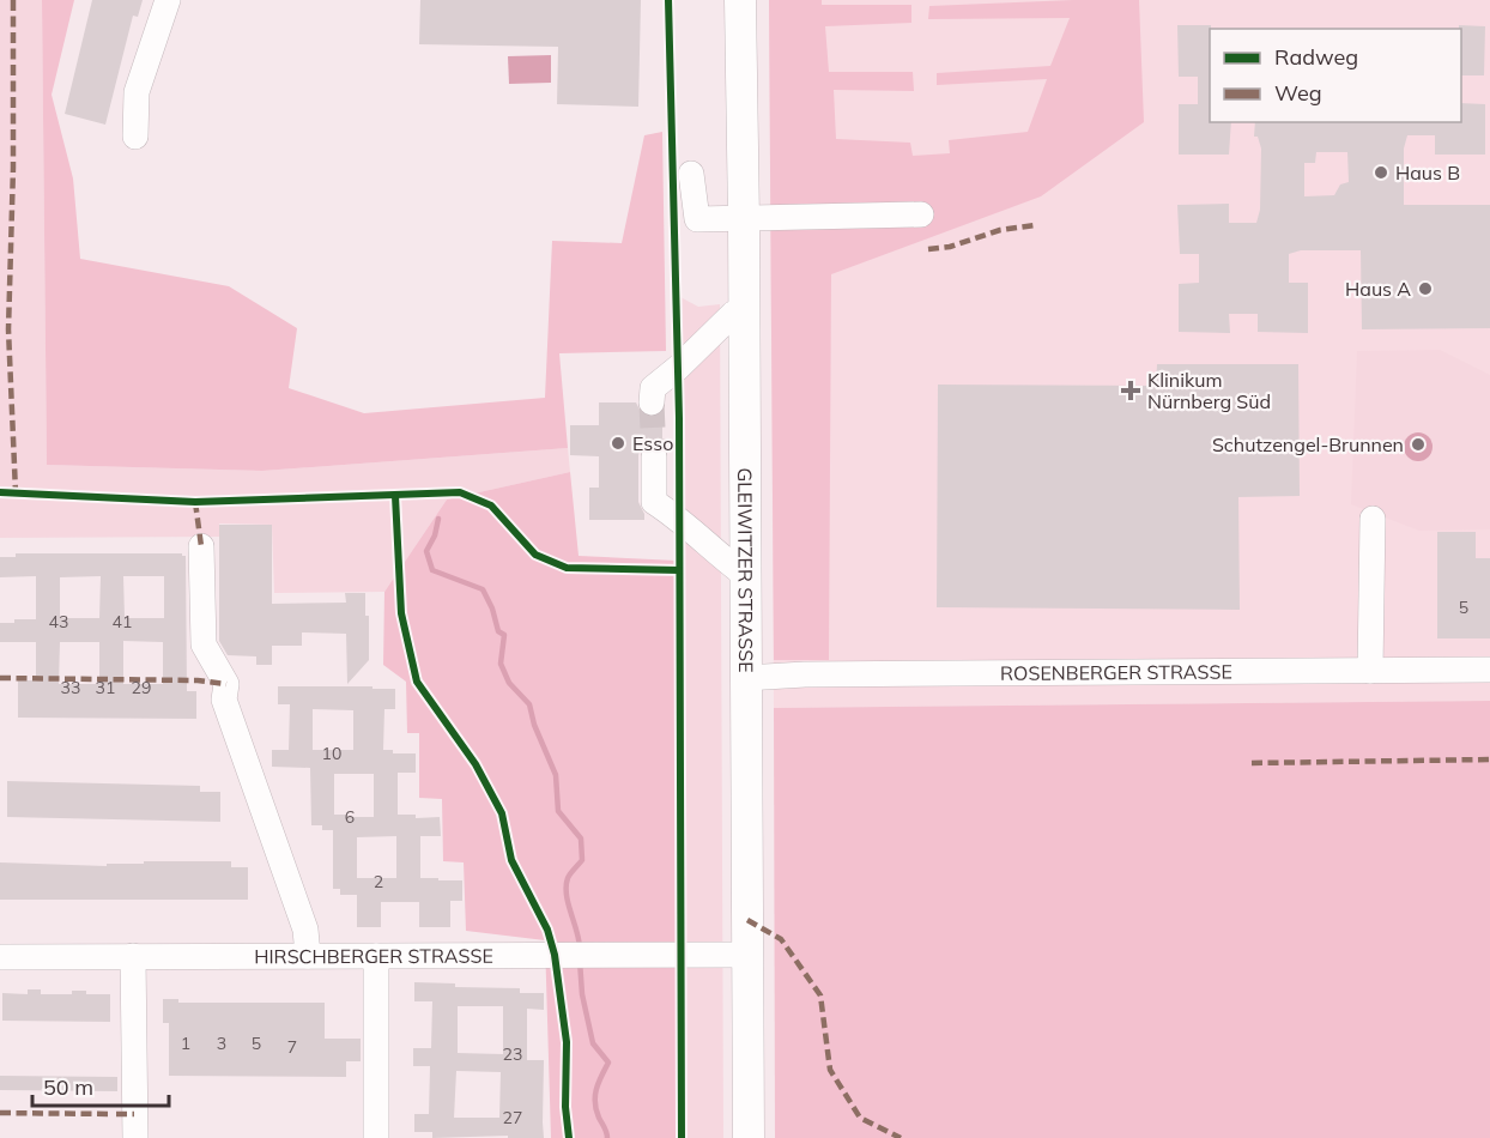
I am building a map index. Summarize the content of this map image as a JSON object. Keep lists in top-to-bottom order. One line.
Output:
{"streets":{"main road":["GLEIWITZER STRASSE"],"street":["ROSENBERGER STRASSE","HIRSCHBERGER STRASSE"]},"crossings":[["GLEIWITZER STRASSE","ROSENBERGER STRASSE"],["GLEIWITZER STRASSE","HIRSCHBERGER STRASSE"]],"places":{"other":["Haus B","Haus A","Esso","Schutzengel-Brunnen"],"health":["Klinikum Nürnberg Süd"]},"house_numbers":["5","43","41","33","31","29","10","6","2","1","3","5","7","23","27"],"legend":["Radweg","Weg"],"scale_bar":"50 m"}
